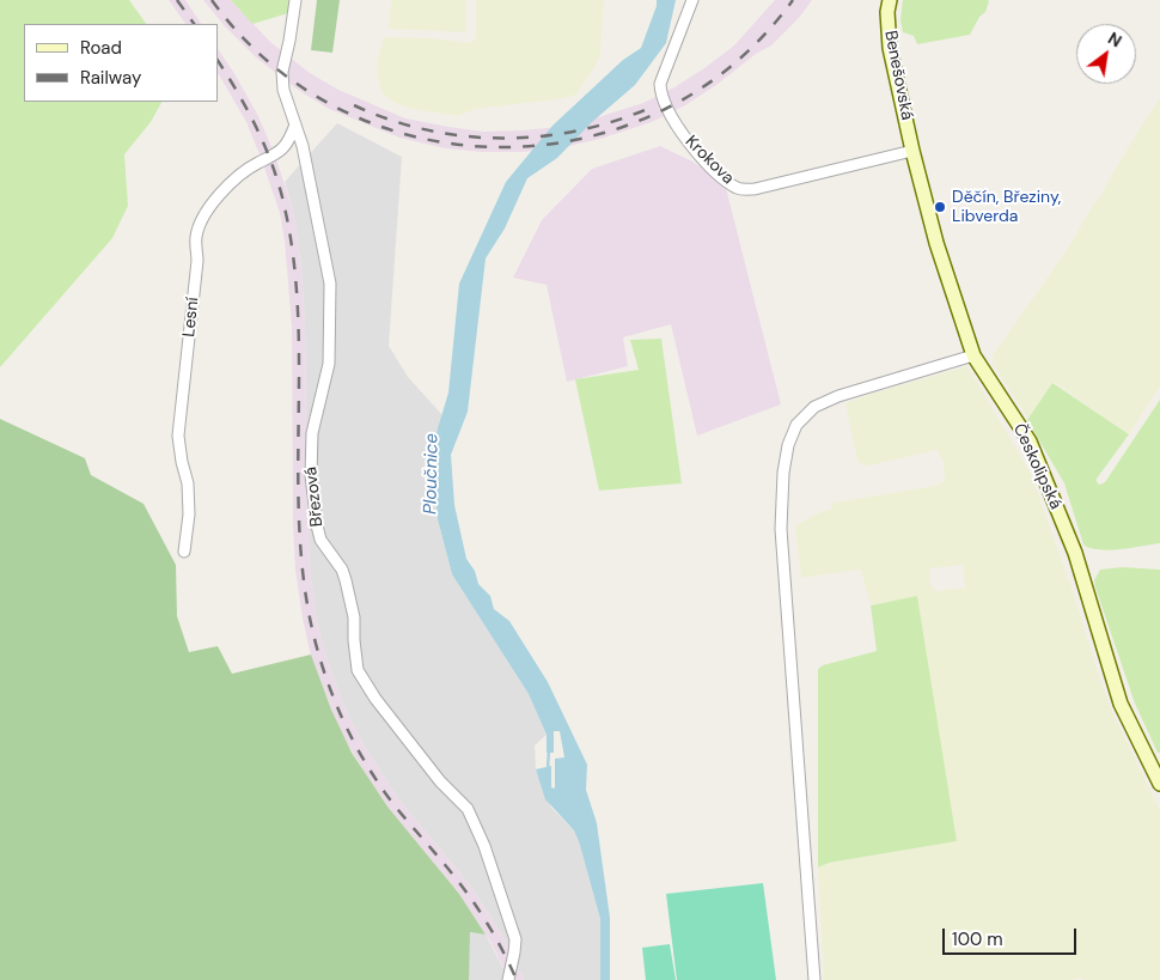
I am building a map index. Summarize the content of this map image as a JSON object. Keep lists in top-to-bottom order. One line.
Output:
{"streets":{"main road":["Benešovská","Českolipská"],"street":["Krokova","Lesní","Březová"]},"crossings":[["Benešovská","Krokova"],["Benešovská","Českolipská"],["Krokova","Českolipská"],["Lesní","Březová"]],"water":["Ploučnice"],"places":["Děčín, Březiny, Libverda"],"legend":["Road","Railway"],"scale_bar":"100 m","north":"top right"}
